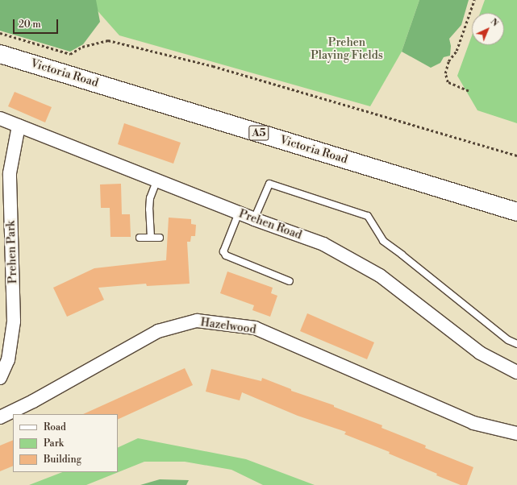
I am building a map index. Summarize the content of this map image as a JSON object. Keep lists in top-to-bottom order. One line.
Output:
{"streets":{"highway":["Victoria Road","A5"],"street":["Prehen Road","Prehen Park","Hazelwood"]},"crossings":[["Prehen Road","Prehen Park"]],"parks":["Prehen Playing Fields"],"legend":["Road","Park","Building"],"scale_bar":"20 m","north":"top right"}
